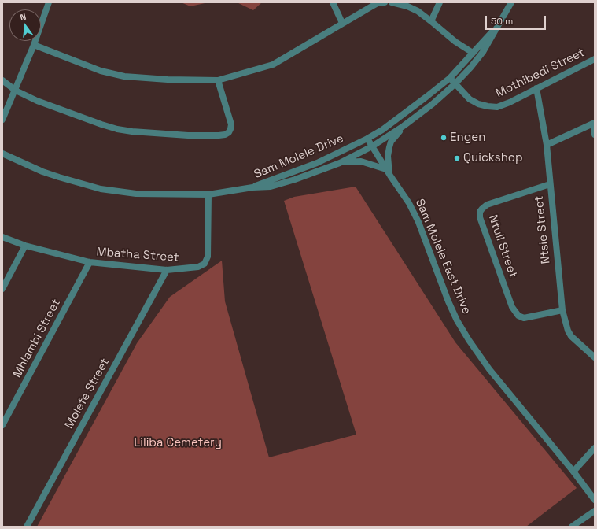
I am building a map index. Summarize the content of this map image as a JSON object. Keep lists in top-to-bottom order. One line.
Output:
{"streets":{"street":["Mothibedi Street","Sam Molele Drive","Ntsie Street","Ntuli Street","Mbatha Street","Sam Molele East Drive","Mhlambi Street","Molefe Street"]},"crossings":[["Mothibedi Street","Sam Molele Drive"],["Mothibedi Street","Ntsie Street"],["Sam Molele Drive","Mbatha Street"],["Sam Molele Drive","Sam Molele East Drive"],["Ntsie Street","Ntuli Street"],["Mbatha Street","Mhlambi Street"],["Mbatha Street","Molefe Street"]],"parks":["Liliba Cemetery"],"places":["Engen","Quickshop"],"scale_bar":"50 m","north":"top"}
